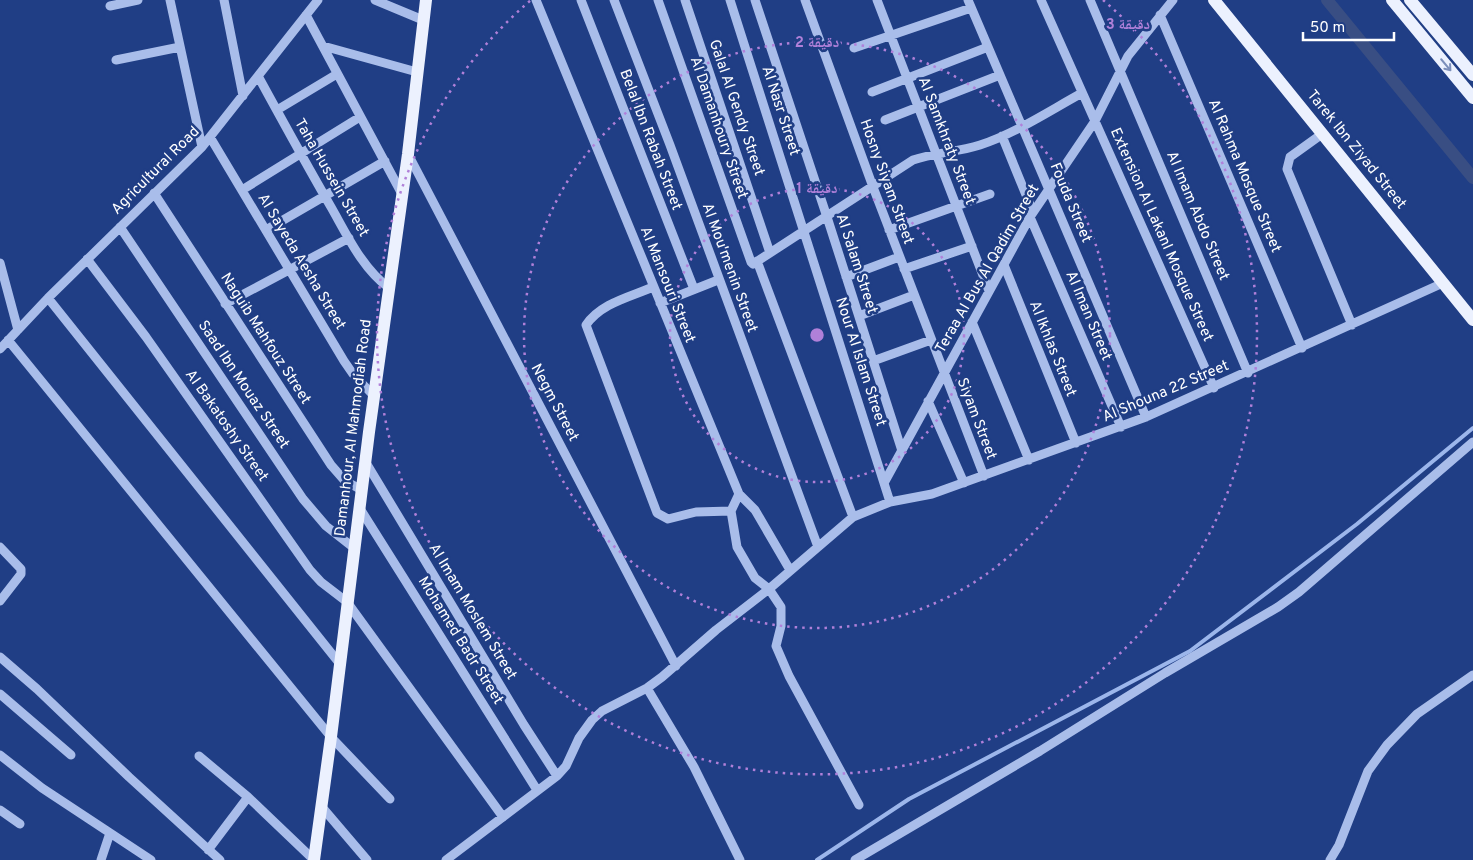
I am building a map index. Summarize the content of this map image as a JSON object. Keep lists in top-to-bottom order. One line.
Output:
{"streets":{"main road":["Tarek Ibn Ziyad Street","Damanhour, Al Mahmodiah Road"],"street":["Galal Al Gendy Street","Al Nasr Street","Al Damanhoury Street","Belal Ibn Rabah Street","Al Samkhraty Street","Agricultural Road","Al Rahma Mosque Street","Taha Hussein Street","Hosny Siyam Street","Fouda Street","Al Imam Abdo Street","Extension Al LakanI Mosque Street","Al Sayeda Aesha Street","Al Salam Street","Al Mou'menin Street","Teraa Al Bus Al Qadim Street","Al Mansouri Street","Al Iman Street","Naguib Mahfouz Street","Al Ikhlas Street","Nour Al Islam Street","Saad Ibn Mouaz Street","Al Shouna 22 Street","Negm Street","Siyam Street","Al Bakatoshy Street","Al Imam Moslem Street","Mohamed Badr Street"]},"crossings":[["Al Nasr Street","Nour Al Islam Street"],["Al Damanhoury Street","Al Shouna 22 Street"],["Al Samkhraty Street","Teraa Al Bus Al Qadim Street"],["Tarek Ibn Ziyad Street","Al Shouna 22 Street"],["Agricultural Road","Taha Hussein Street"],["Agricultural Road","Al Sayeda Aesha Street"],["Agricultural Road","Naguib Mahfouz Street"],["Agricultural Road","Saad Ibn Mouaz Street"],["Agricultural Road","Al Bakatoshy Street"],["Al Rahma Mosque Street","Teraa Al Bus Al Qadim Street"],["Al Rahma Mosque Street","Al Shouna 22 Street"],["Taha Hussein Street","Damanhour, Al Mahmodiah Road"],["Hosny Siyam Street","Teraa Al Bus Al Qadim Street"],["Hosny Siyam Street","Siyam Street"],["Fouda Street","Teraa Al Bus Al Qadim Street"],["Fouda Street","Al Shouna 22 Street"],["Al Imam Abdo Street","Teraa Al Bus Al Qadim Street"],["Al Imam Abdo Street","Al Shouna 22 Street"],["Extension Al LakanI Mosque Street","Teraa Al Bus Al Qadim Street"],["Extension Al LakanI Mosque Street","Al Shouna 22 Street"],["Al Sayeda Aesha Street","Damanhour, Al Mahmodiah Road"],["Al Salam Street","Teraa Al Bus Al Qadim Street"],["Al Mou'menin Street","Al Shouna 22 Street"],["Teraa Al Bus Al Qadim Street","Al Iman Street"],["Teraa Al Bus Al Qadim Street","Al Ikhlas Street"],["Teraa Al Bus Al Qadim Street","Nour Al Islam Street"],["Teraa Al Bus Al Qadim Street","Siyam Street"],["Al Mansouri Street","Al Shouna 22 Street"],["Al Iman Street","Al Shouna 22 Street"],["Naguib Mahfouz Street","Damanhour, Al Mahmodiah Road"],["Al Ikhlas Street","Al Shouna 22 Street"],["Nour Al Islam Street","Al Shouna 22 Street"],["Saad Ibn Mouaz Street","Damanhour, Al Mahmodiah Road"],["Al Shouna 22 Street","Negm Street"],["Al Shouna 22 Street","Siyam Street"],["Al Shouna 22 Street","Al Imam Moslem Street"],["Negm Street","Damanhour, Al Mahmodiah Road"],["Al Bakatoshy Street","Damanhour, Al Mahmodiah Road"],["Damanhour, Al Mahmodiah Road","Al Imam Moslem Street"],["Damanhour, Al Mahmodiah Road","Mohamed Badr Street"]],"scale_bar":"50 m","rings":["3 دقيقة","2 دقيقة","1 دقيقة"]}
